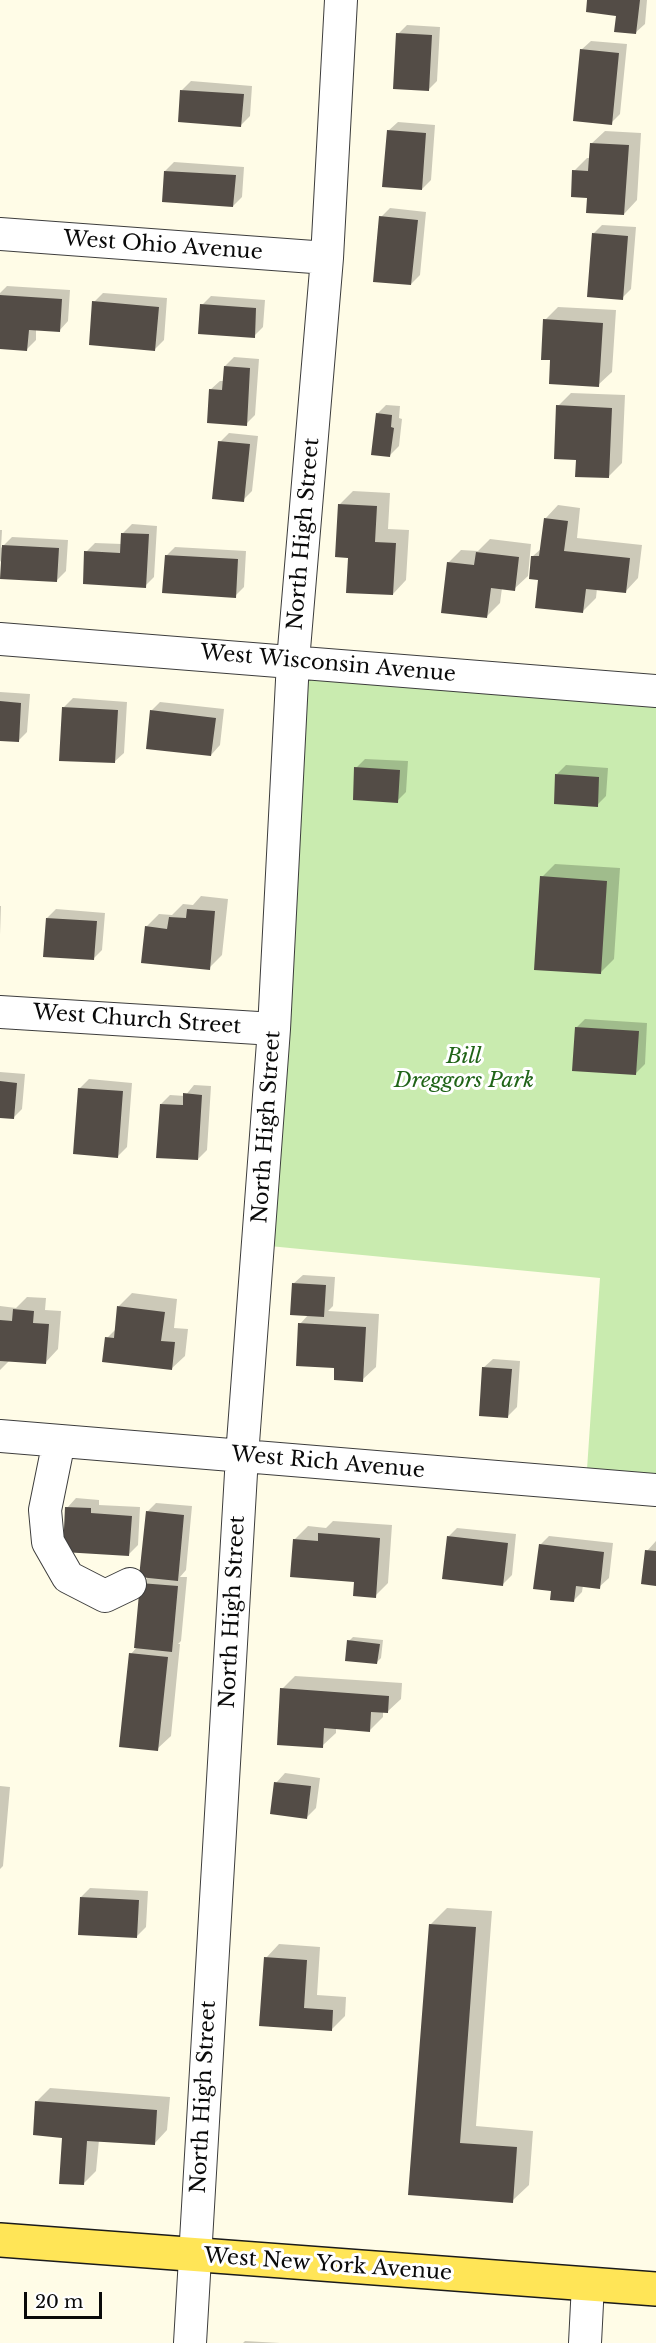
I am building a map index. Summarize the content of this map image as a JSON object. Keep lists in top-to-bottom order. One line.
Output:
{"streets":{"main road":["West New York Avenue"],"street":["West Ohio Avenue","North High Street","West Wisconsin Avenue","West Church Street","West Rich Avenue"]},"crossings":[["West Ohio Avenue","North High Street"],["North High Street","West Wisconsin Avenue"],["North High Street","West Church Street"],["North High Street","West Rich Avenue"],["North High Street","West New York Avenue"]],"parks":["Bill Dreggors Park"],"scale_bar":"20 m"}
